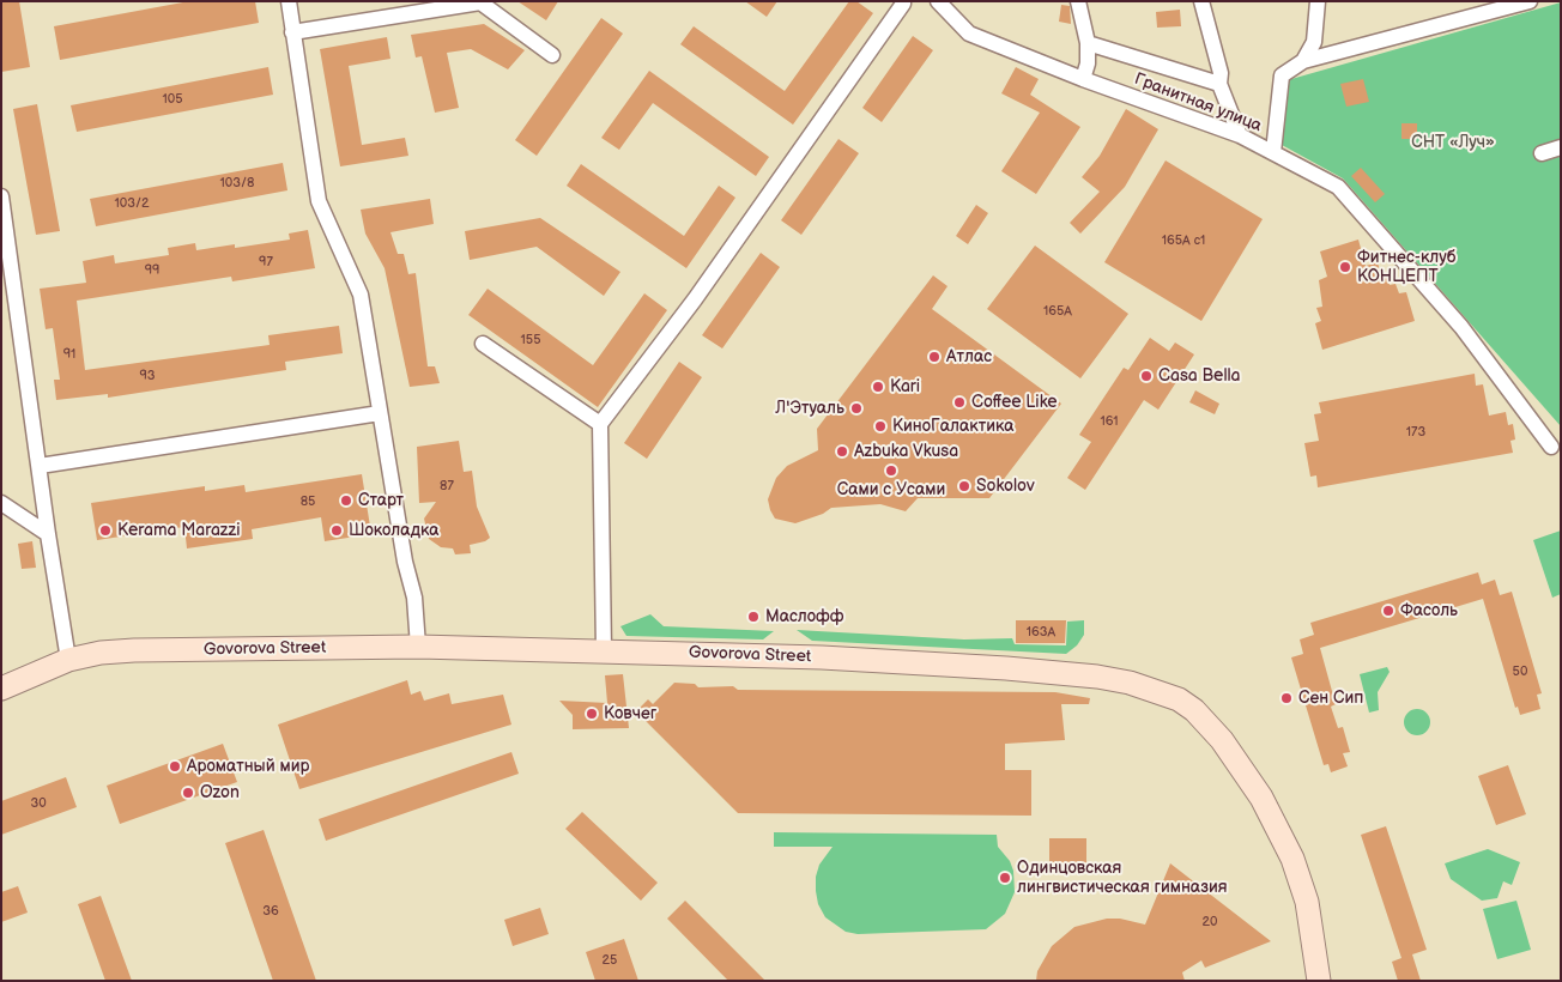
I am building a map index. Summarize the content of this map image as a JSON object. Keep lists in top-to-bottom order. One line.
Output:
{"streets":{"main road":["Govorova Street"],"street":["Гранитная улица"]},"parks":["СНТ «Луч»"],"places":["Фитнес-клуб КОНЦЕПТ","Атлас","Casa Bella","Kari","Coffee Like","Л'Этуаль","КиноГалактика","Azbuka Vkusa","Сами с Усами","Sokolov","Старт","Kerama Marazzi","Шоколадка","Фасоль","Маслофф","Сен Сип","Ковчег","Ароматный мир","Ozon","Одинцовская лингвистическая гимназия"],"house_numbers":["105","103/8","103/2","165А с1","97","99","165А","155","91","93","161","173","87","85","163А","50","30","36","20","25"]}
